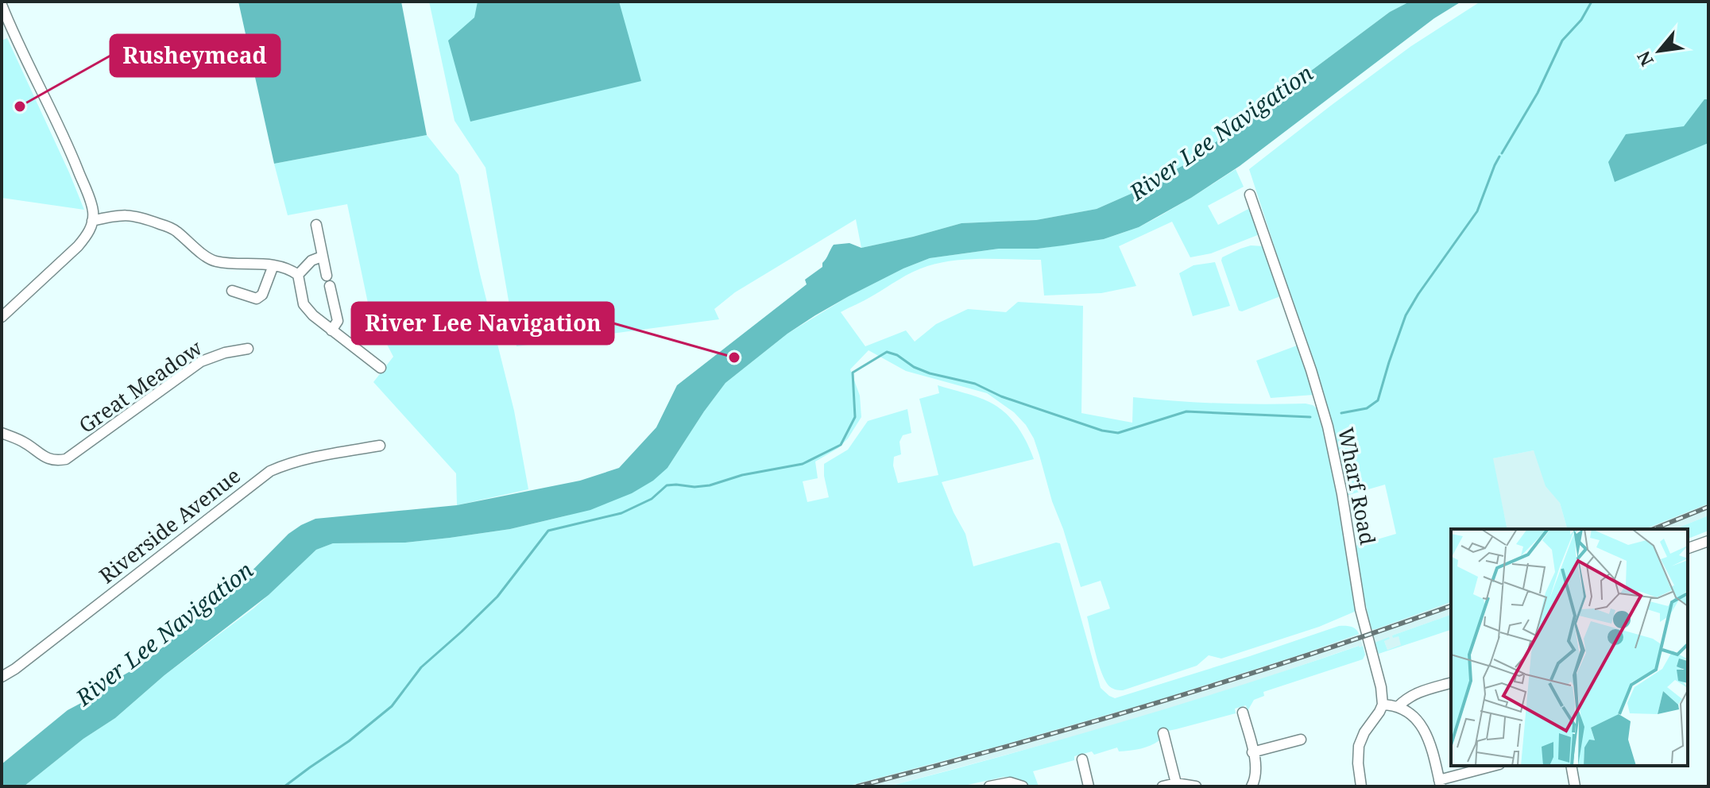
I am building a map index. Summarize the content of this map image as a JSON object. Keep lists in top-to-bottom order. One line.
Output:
{"streets":{"street":["Great Meadow","Wharf Road","Riverside Avenue"]},"water":["River Lee Navigation"],"places":["Rusheymead","River Lee Navigation"],"north":"bottom left"}
